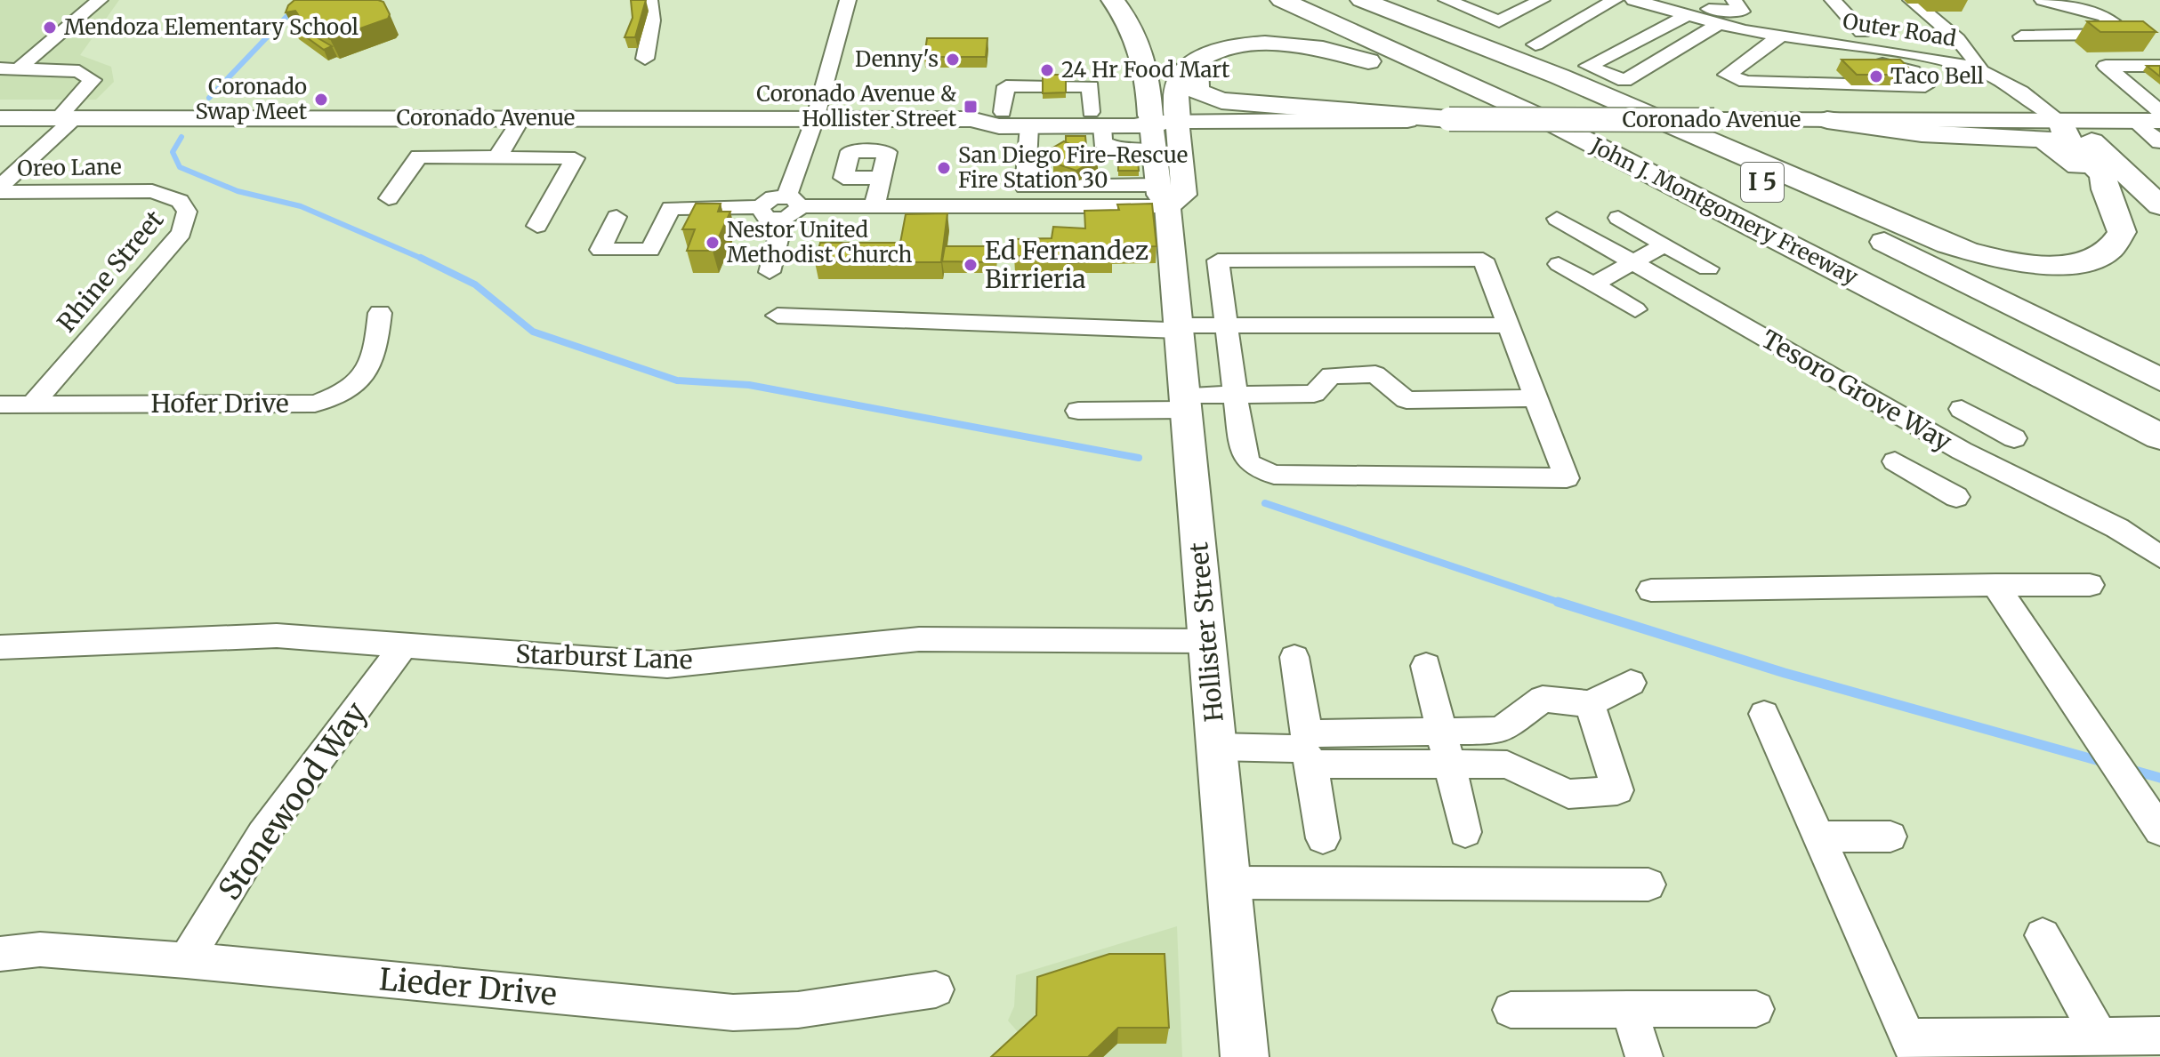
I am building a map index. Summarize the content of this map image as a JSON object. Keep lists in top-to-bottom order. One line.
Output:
{"streets":{"highway":["I 5","John J. Montgomery Freeway"],"main road":["Coronado Avenue","Hollister Street"],"street":["Outer Road","Oreo Lane","Rhine Street","Tesoro Grove Way","Hofer Drive","Starburst Lane","Stonewood Way","Lieder Drive"]},"crossings":[["Outer Road","Coronado Avenue"],["Coronado Avenue","Hollister Street"],["Oreo Lane","Rhine Street"],["Rhine Street","Hofer Drive"],["Hollister Street","Starburst Lane"],["Starburst Lane","Stonewood Way"],["Stonewood Way","Lieder Drive"]],"places":{"other":["Mendoza Elementary School","Denny's","24 Hr Food Mart","Taco Bell","Coronado Swap Meet","San Diego Fire-Rescue Fire Station 30","Nestor United Methodist Church","Ed Fernandez Birrieria"],"transit":["Coronado Avenue & Hollister Street"]}}
